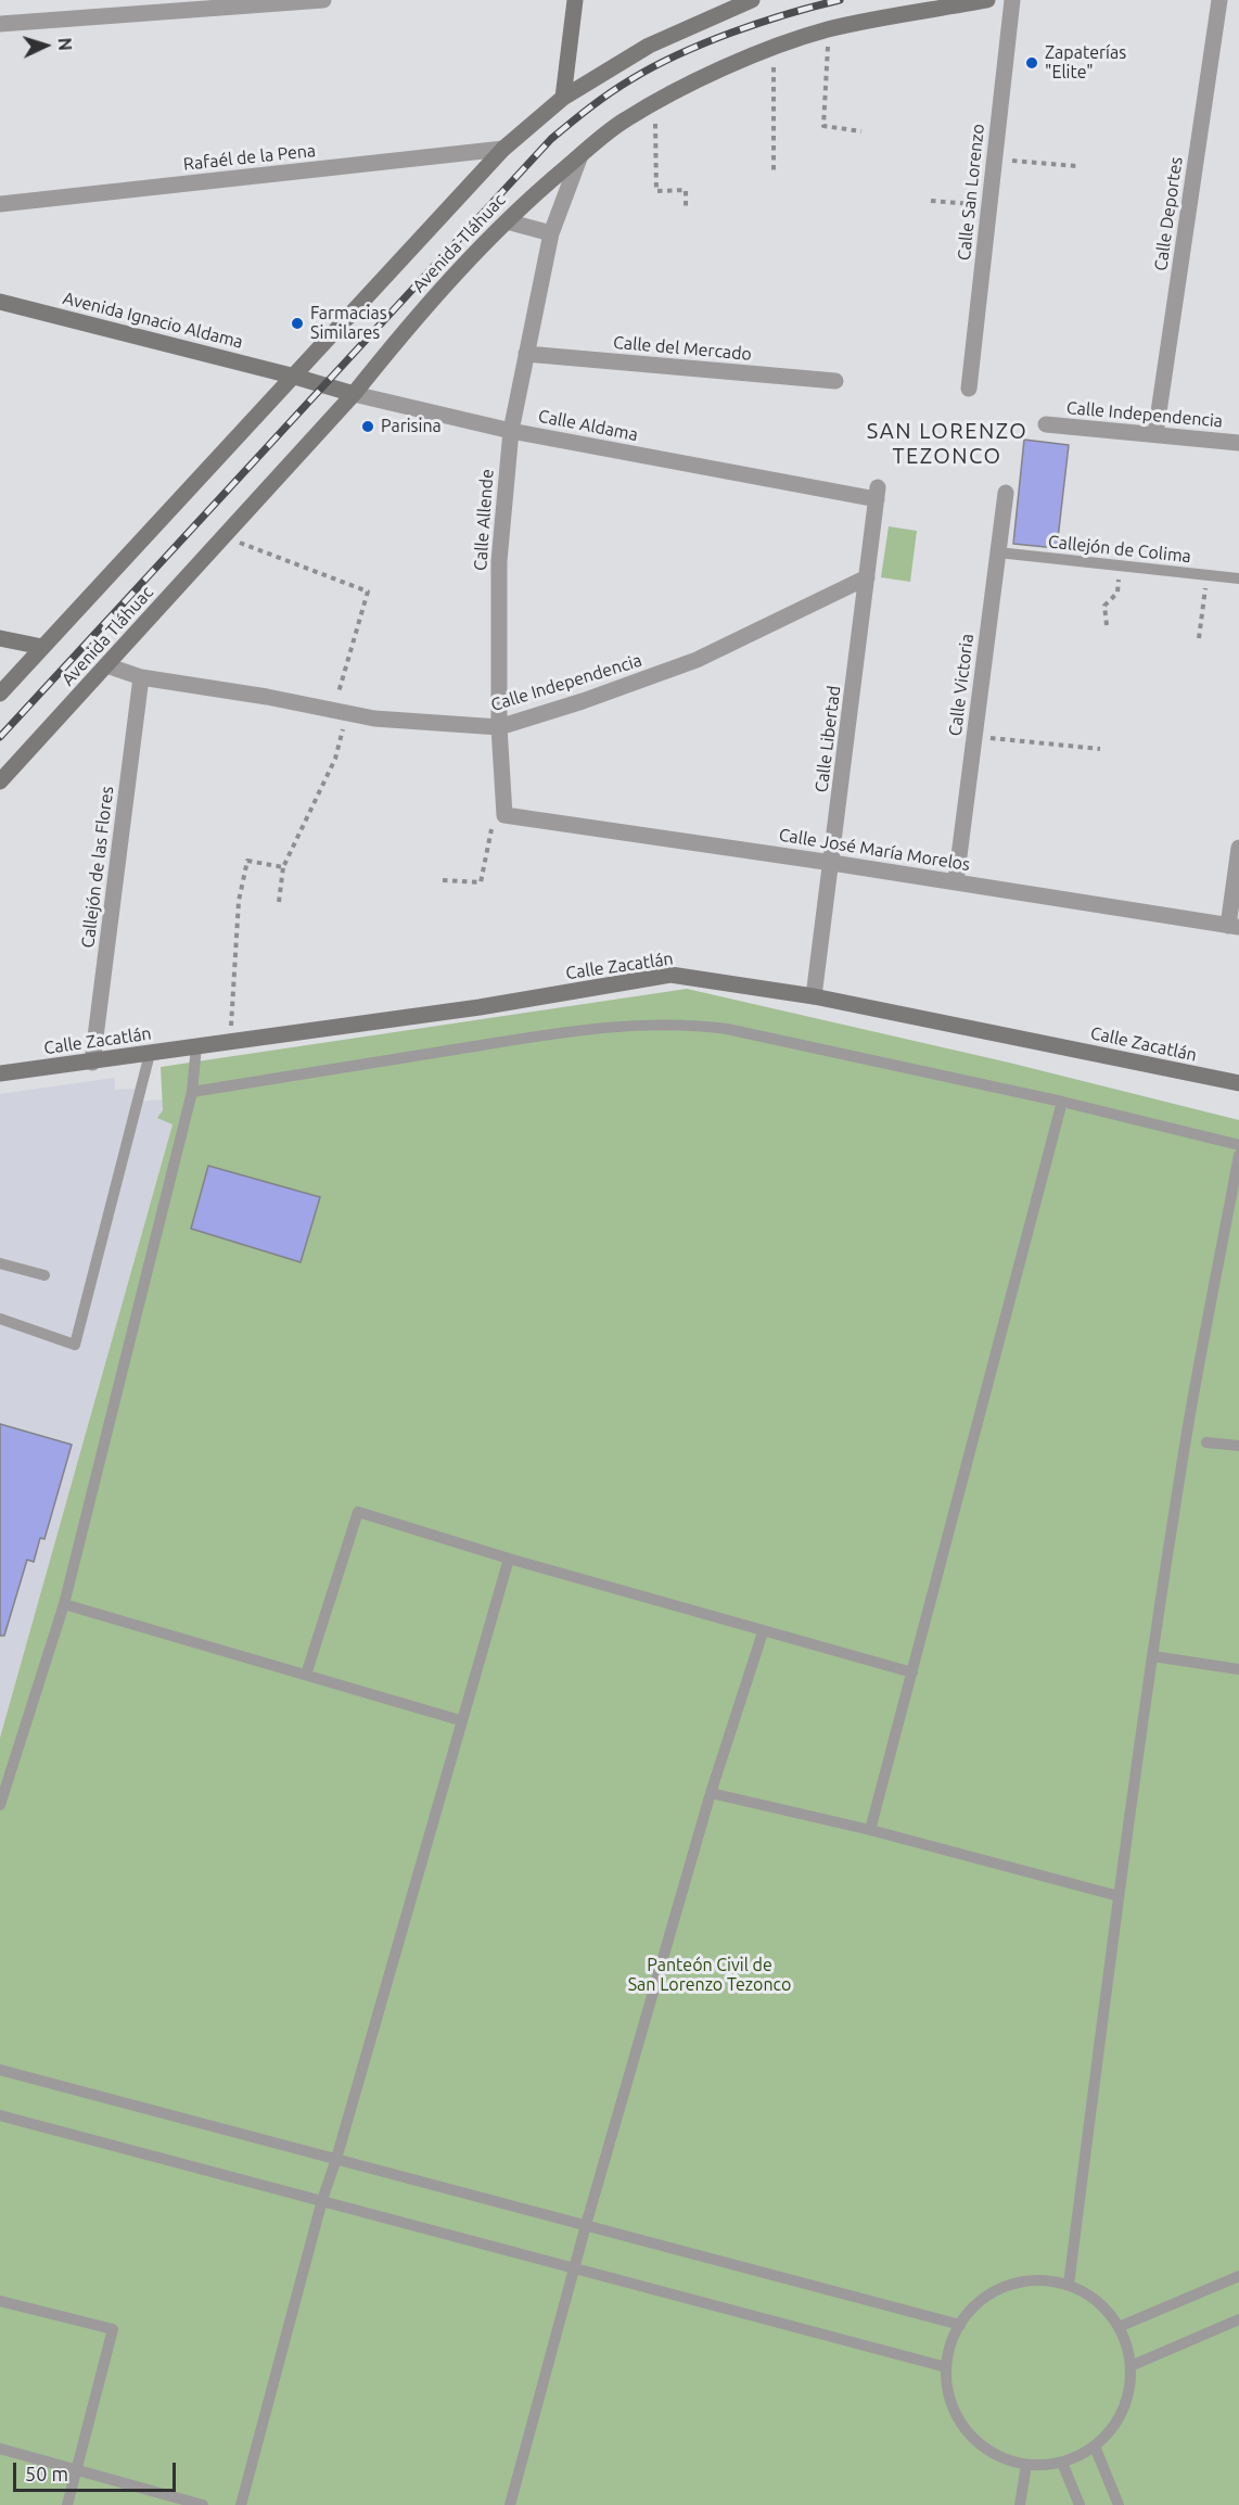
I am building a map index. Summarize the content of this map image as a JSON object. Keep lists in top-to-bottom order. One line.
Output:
{"streets":{"main road":["Avenida Tláhuac","Avenida Ignacio Aldama","Calle Aldama","Calle Zacatlán"],"street":["Rafaél de la Pena","Calle San Lorenzo","Calle Deportes","Calle del Mercado","Calle Independencia","Calle Allende","Calle Victoria","Calle Libertad","Calle José María Morelos","Callejón de las Flores"],"lane":["Callejón de Colima"]},"crossings":[["Rafaél de la Pena","Avenida Tláhuac"],["Calle Deportes","Calle Independencia"],["Avenida Tláhuac","Avenida Ignacio Aldama"],["Avenida Tláhuac","Calle Independencia"],["Avenida Tláhuac","Calle Aldama"],["Avenida Tláhuac","Calle Allende"],["Avenida Ignacio Aldama","Calle Aldama"],["Calle del Mercado","Calle Allende"],["Calle Independencia","Calle Allende"],["Calle Independencia","Calle Libertad"],["Calle Independencia","Callejón de las Flores"],["Calle Aldama","Calle Allende"],["Calle Aldama","Calle Libertad"],["Calle Allende","Calle José María Morelos"],["Callejón de Colima","Calle Victoria"],["Calle Victoria","Calle José María Morelos"],["Calle Libertad","Calle José María Morelos"],["Calle Libertad","Calle Zacatlán"],["Callejón de las Flores","Calle Zacatlán"]],"districts":["SAN LORENZO TEZONCO"],"parks":["Panteón Civil de San Lorenzo Tezonco"],"places":["Zapaterías \"Elite\"","Farmacias Similares","Parisina"],"scale_bar":"50 m","north":"right"}
